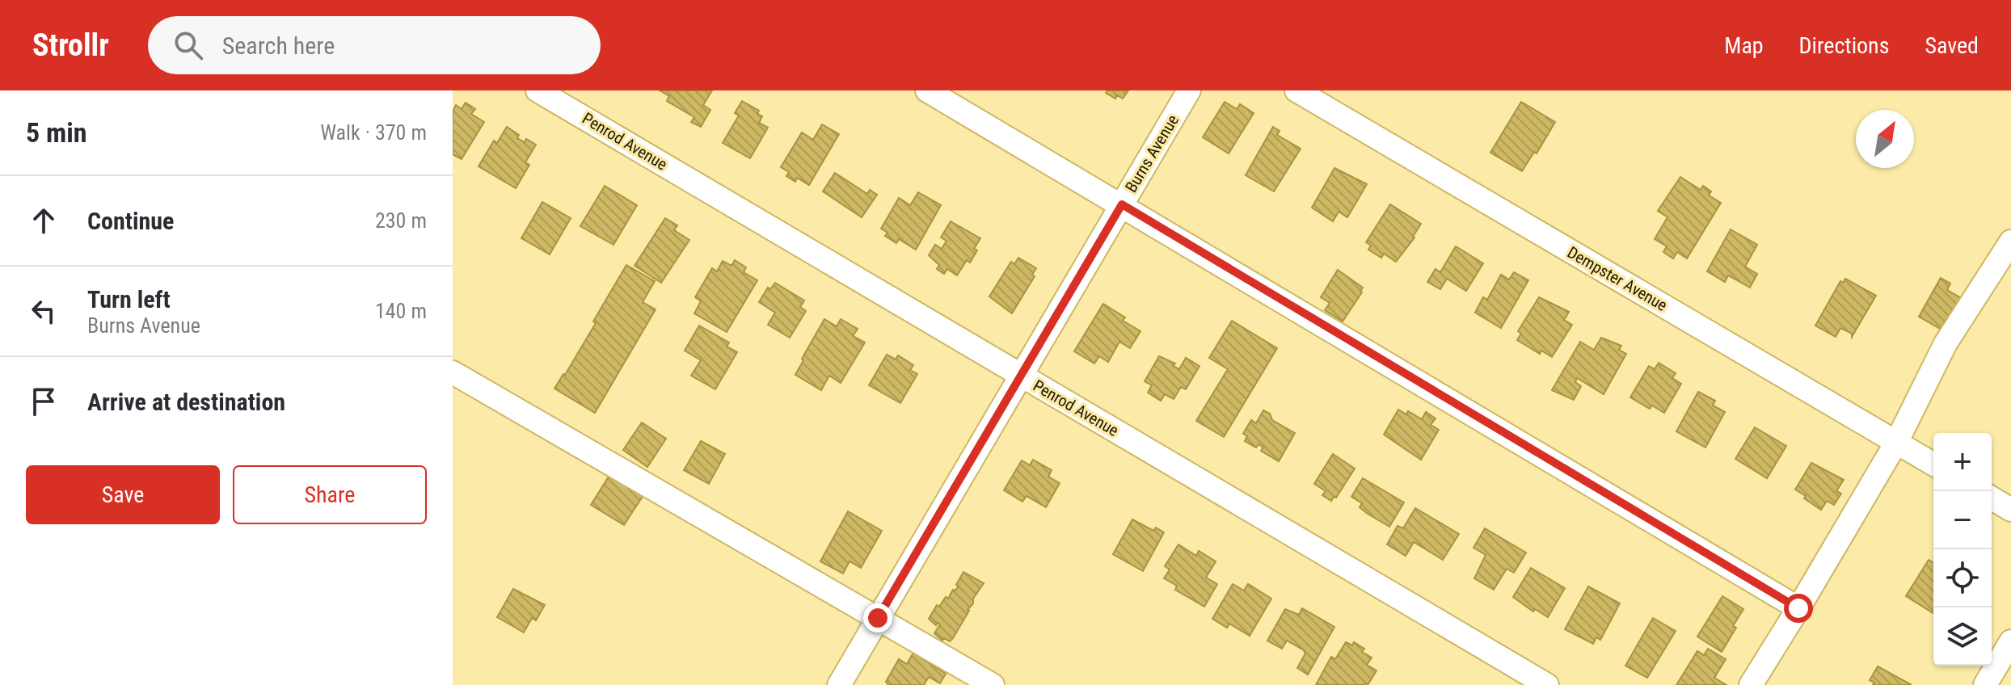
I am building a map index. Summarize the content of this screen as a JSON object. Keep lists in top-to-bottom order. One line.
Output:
{"streets":{"street":["Penrod Avenue","Burns Avenue","Dempster Avenue"]},"crossings":[["Penrod Avenue","Burns Avenue"]],"north":"top right","page":{"header":"Strollr","search":"Search here","nav":["Map","Directions","Saved"],"heading":["5 min","Walk · 370 m"],"list":[["Continue","230 m"],["Turn left","Burns Avenue","140 m"],"Arrive at destination"],"map_buttons":["+","−"],"buttons":["Save","Share"]}}
